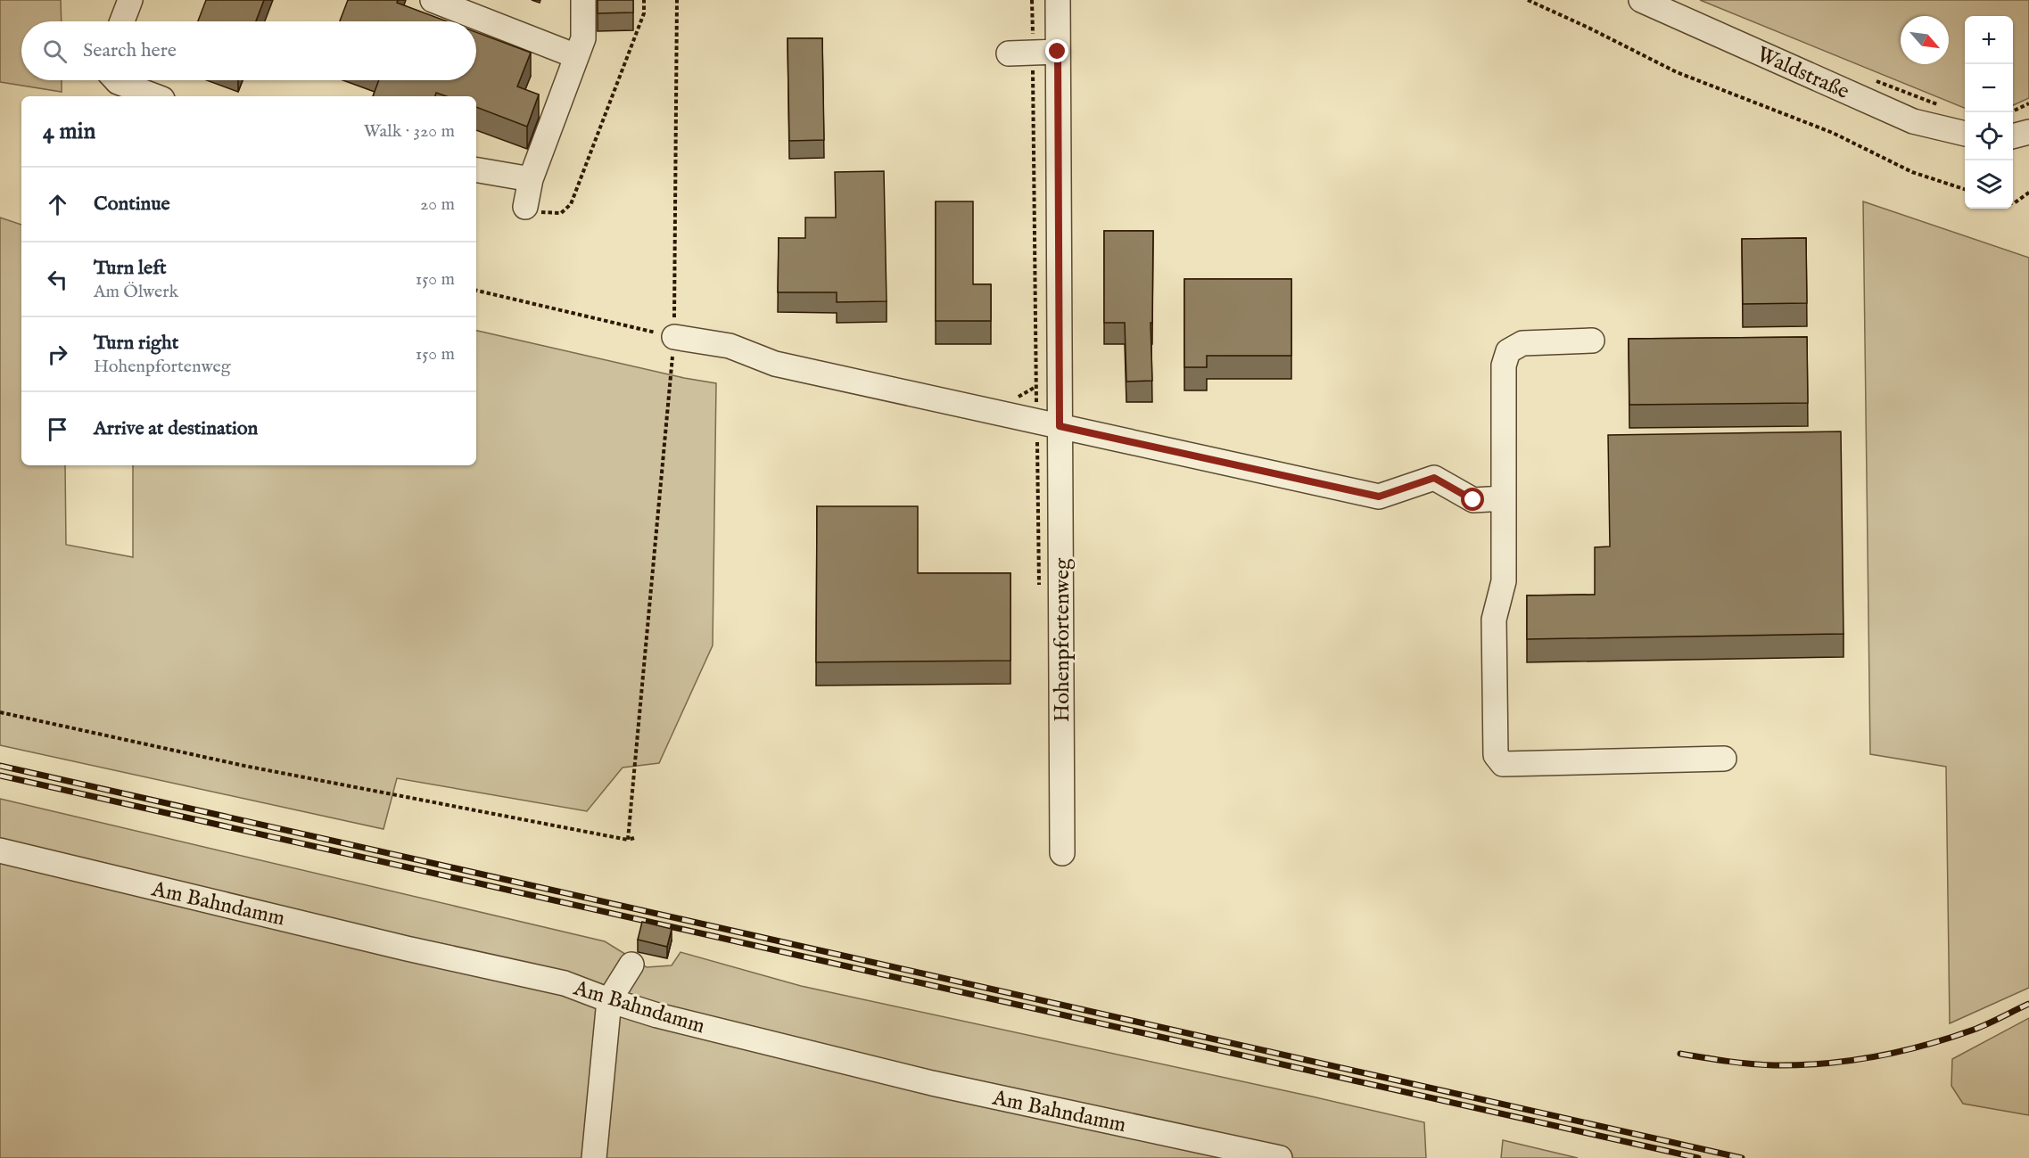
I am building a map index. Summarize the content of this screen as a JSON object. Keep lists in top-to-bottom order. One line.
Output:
{"streets":{"street":["Waldstraße","Hohenpfortenweg","Am Bahndamm"]},"north":"bottom right","page":{"map_buttons":["+","−"],"search":"Search here","heading":["4 min","Walk · 320 m"],"list":[["Continue","20 m"],["Turn left","Am Ölwerk","150 m"],["Turn right","Hohenpfortenweg","150 m"],"Arrive at destination"]}}
